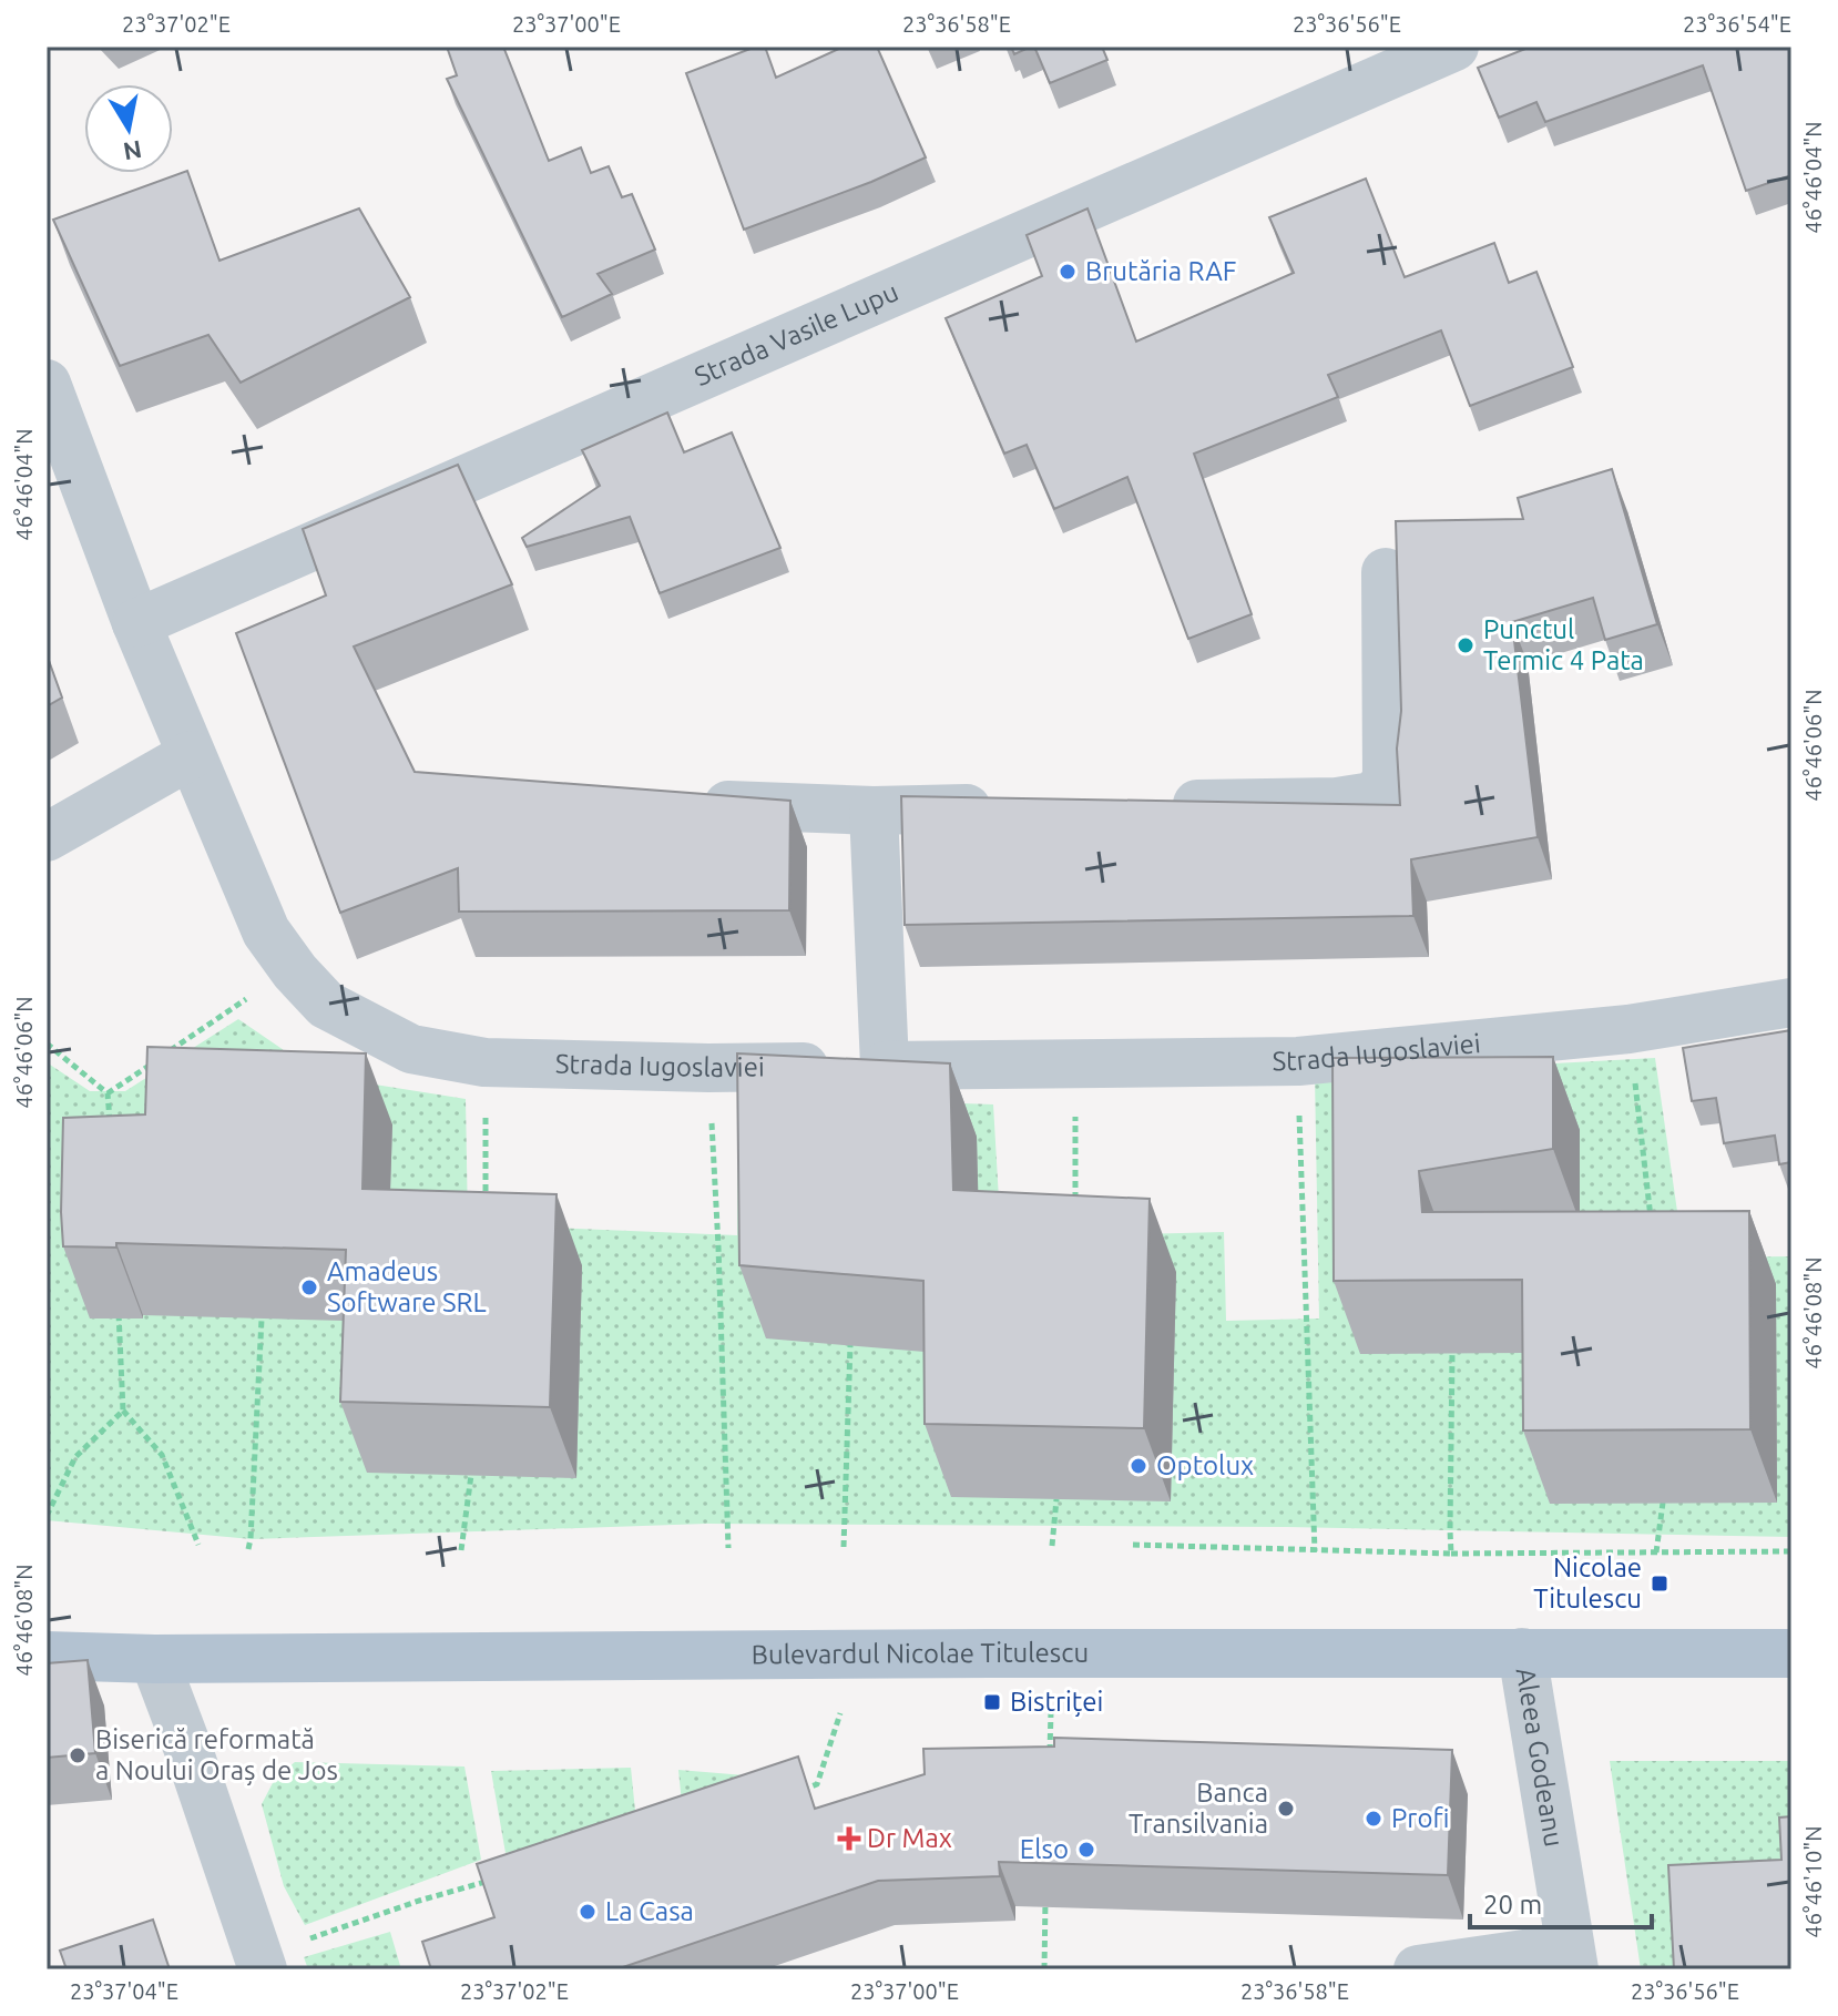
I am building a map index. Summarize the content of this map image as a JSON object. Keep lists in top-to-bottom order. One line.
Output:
{"streets":{"main road":["Bulevardul Nicolae Titulescu"],"street":["Strada Vasile Lupu","Strada Iugoslaviei","Aleea Godeanu"]},"crossings":[["Strada Vasile Lupu","Strada Iugoslaviei"],["Bulevardul Nicolae Titulescu","Aleea Godeanu"]],"places":{"other":["Brutăria RAF","Punctul Termic 4 Pata","Amadeus Software SRL","Optolux","Biserică reformată a Noului Oraș de Jos","Banca Transilvania","Profi","Elso","La Casa"],"transit":["Nicolae Titulescu","Bistriței"],"health":["Dr Max"]},"scale_bar":"20 m","north":"bottom","coordinates":["23°37'02\"E","23°37'00\"E","23°36'58\"E","23°36'56\"E","23°36'54\"E","46°46'04\"N","46°46'06\"N","46°46'08\"N","46°46'10\"N","23°37'04\"E"]}
